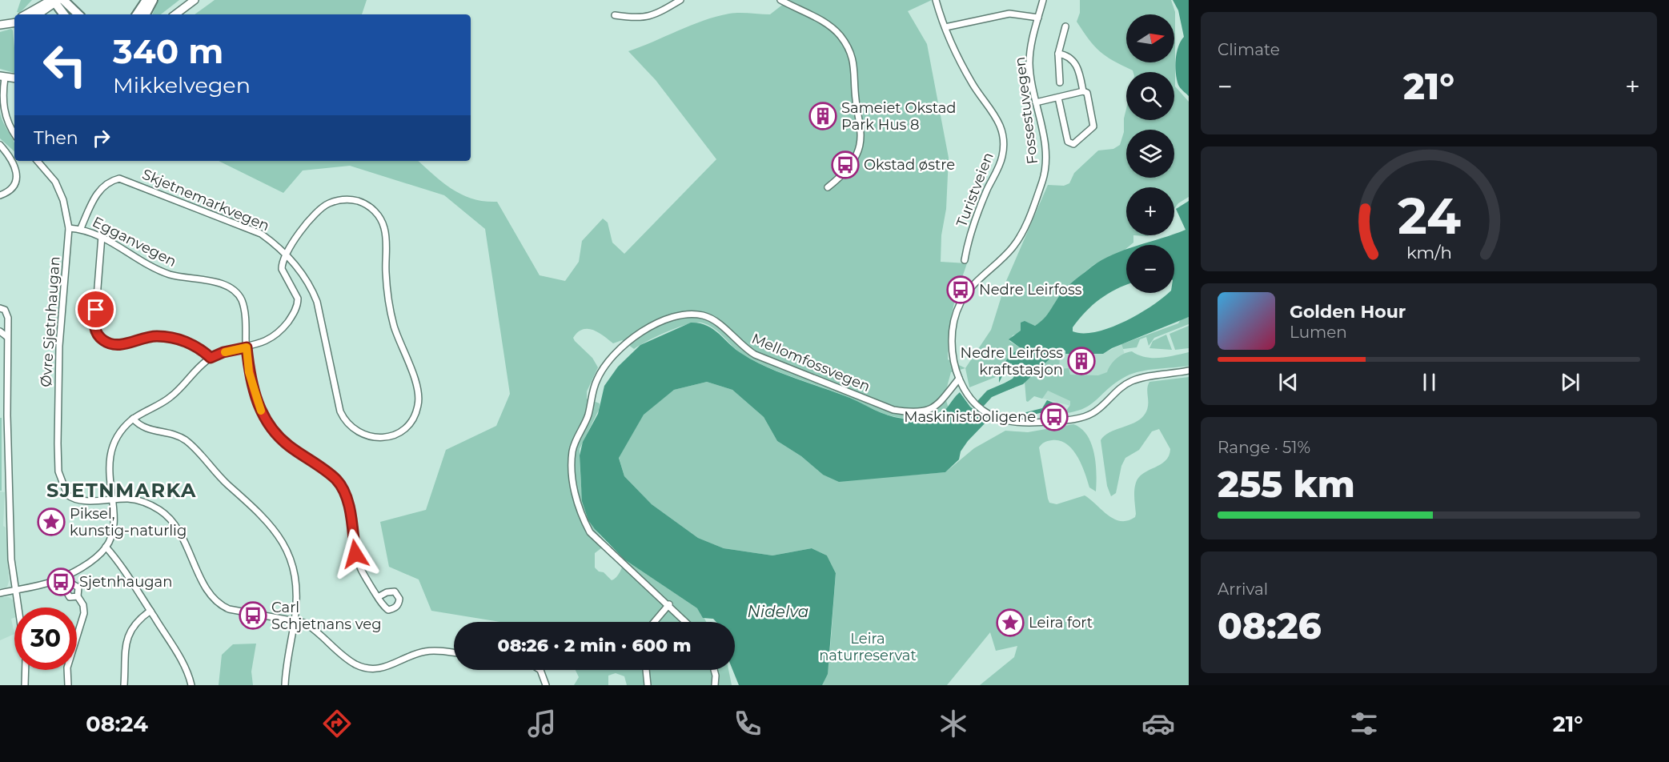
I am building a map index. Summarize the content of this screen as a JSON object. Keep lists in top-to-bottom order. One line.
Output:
{"streets":{"street":["Fossestuvegen","Turistveien","Skjetnemarkvegen","Egganvegen","Øvre Sjetnhaugan","Mellomfossvegen"]},"crossings":[["Fossestuvegen","Mellomfossvegen"],["Skjetnemarkvegen","Egganvegen"],["Egganvegen","Øvre Sjetnhaugan"]],"districts":["SJETNMARKA"],"water":["Nidelva"],"parks":["Leira naturreservat"],"places":{"building":["Sameiet Okstad Park Hus 8","Nedre Leirfoss kraftstasjon"],"bus stop":["Okstad østre","Nedre Leirfoss","Maskinistboligene","Sjetnhaugan","Carl Schjetnans veg"],"place":["Piksel, kunstig-naturlig","Leira fort"]},"north":"right","page":{"tile":["Climate",["Range · 51%","255 km"],["Arrival","08:26"]],"map_buttons":["+","−"],"turn":["340 m","Mikkelvegen"],"heat":["−","21°","+"],"then":"Then","song":["Golden Hour","Lumen"],"limit":"30","trip":"08:26 · 2 min · 600 m","tabs":["08:24","21°"],"gauge":["24","km/h"]}}
